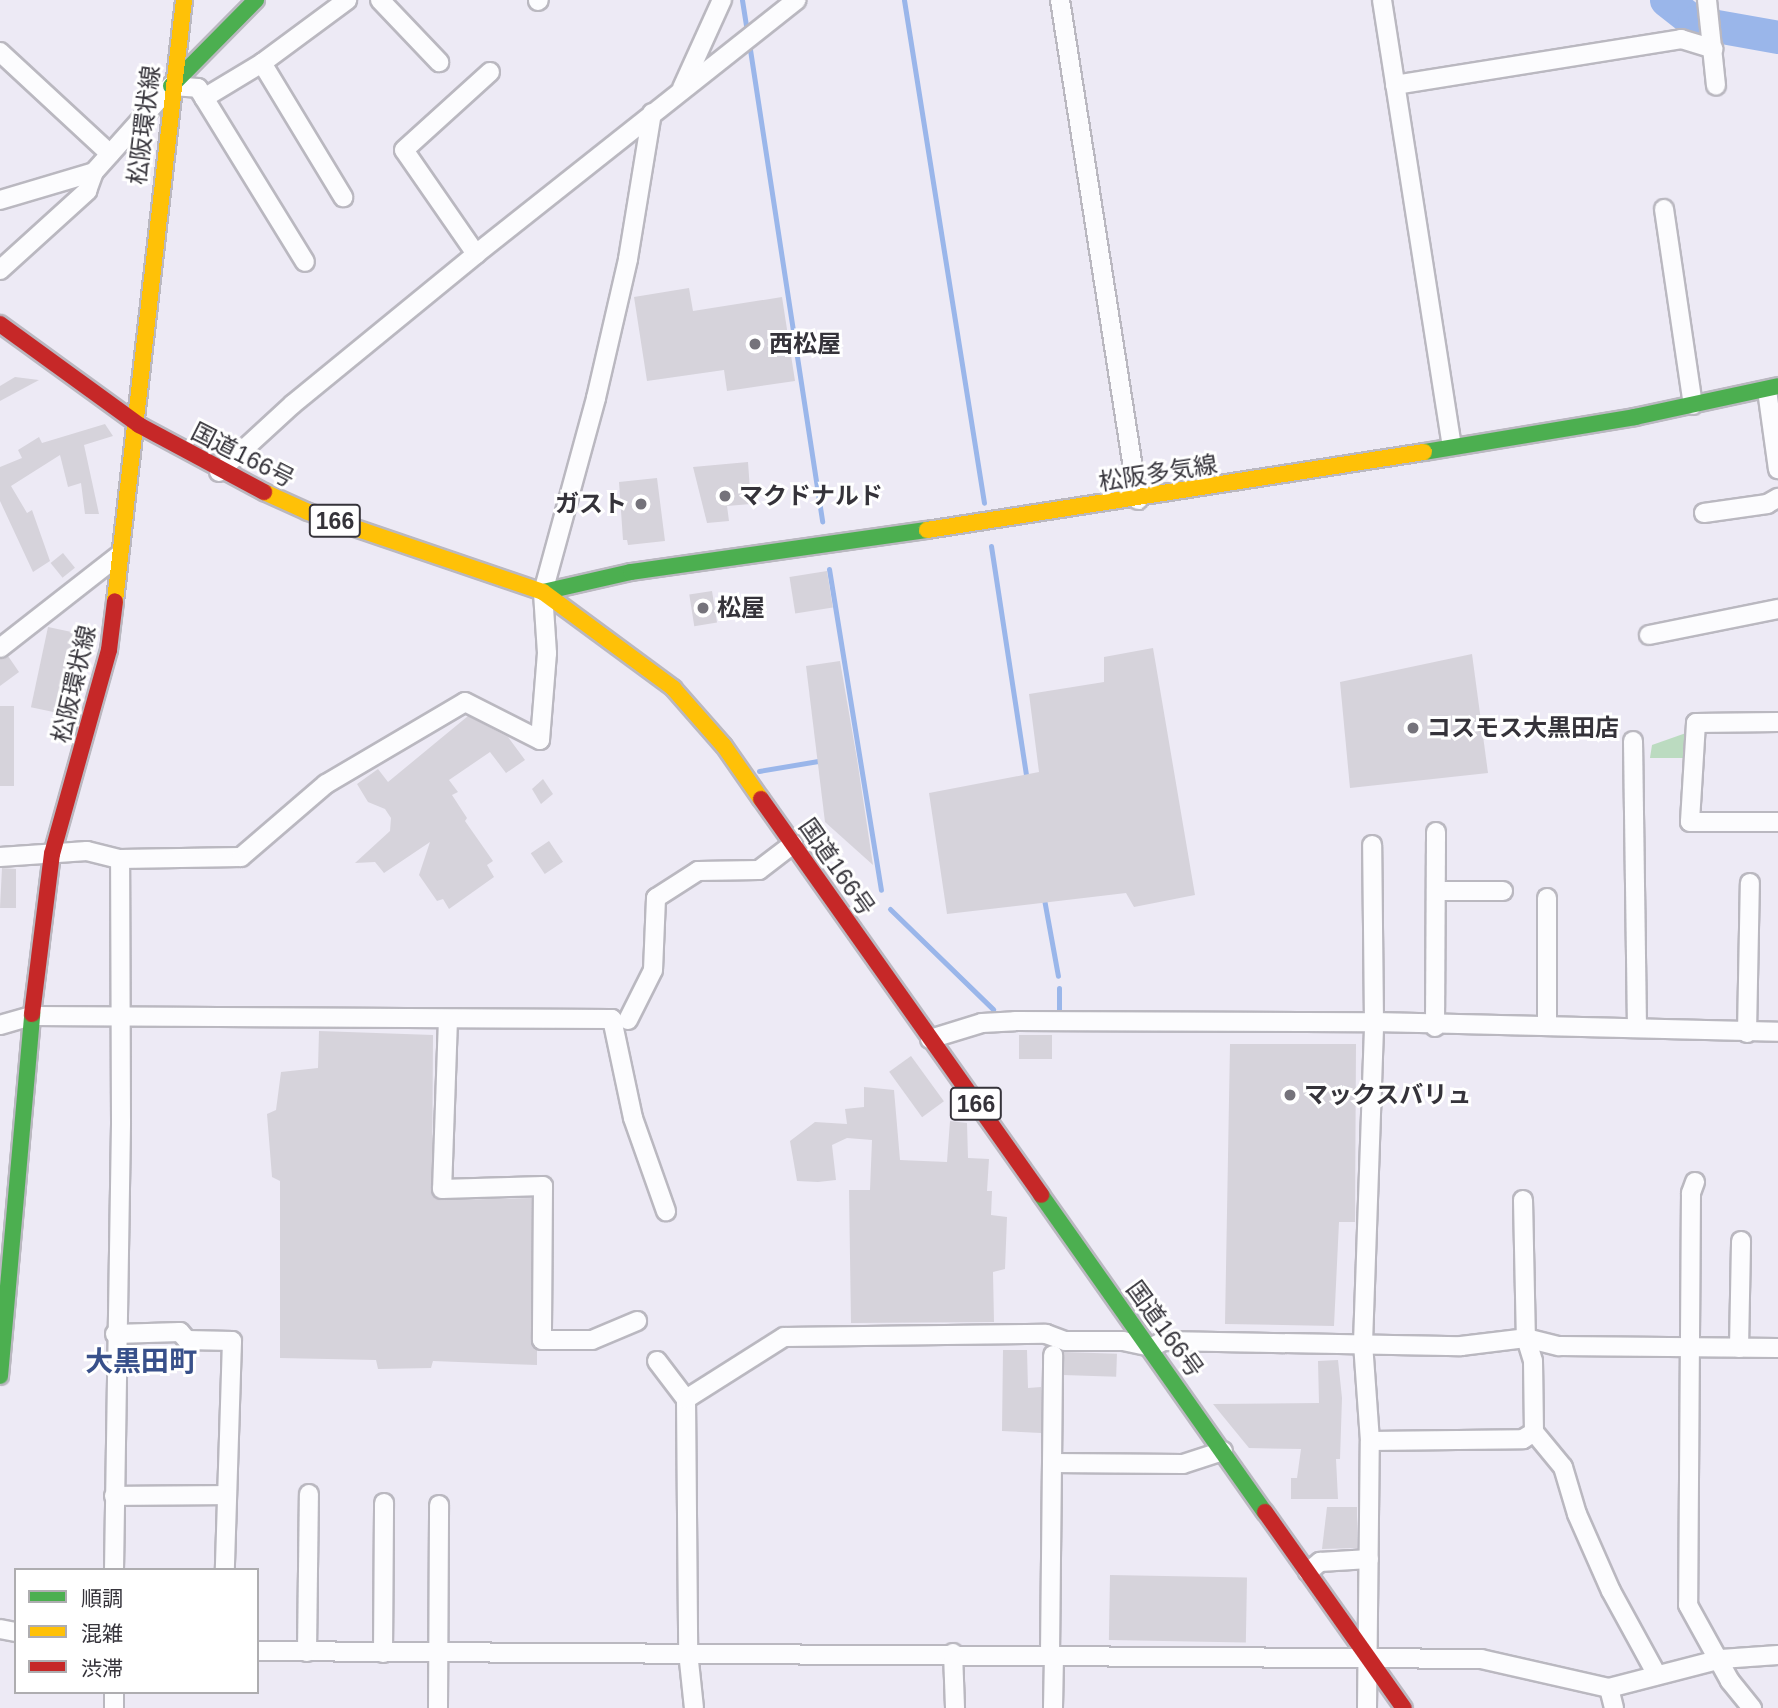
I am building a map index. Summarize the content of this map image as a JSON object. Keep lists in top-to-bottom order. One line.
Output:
{"streets":{"main road":["松阪環状線","国道166号","松阪多気線","166"]},"crossings":[["松阪環状線","国道166号"],["国道166号","松阪多気線"]],"districts":["大黒田町"],"places":["西松屋","マクドナルド","ガスト","松屋","コスモス大黒田店","マックスバリュ"],"legend":["順調","混雑","渋滞"]}
